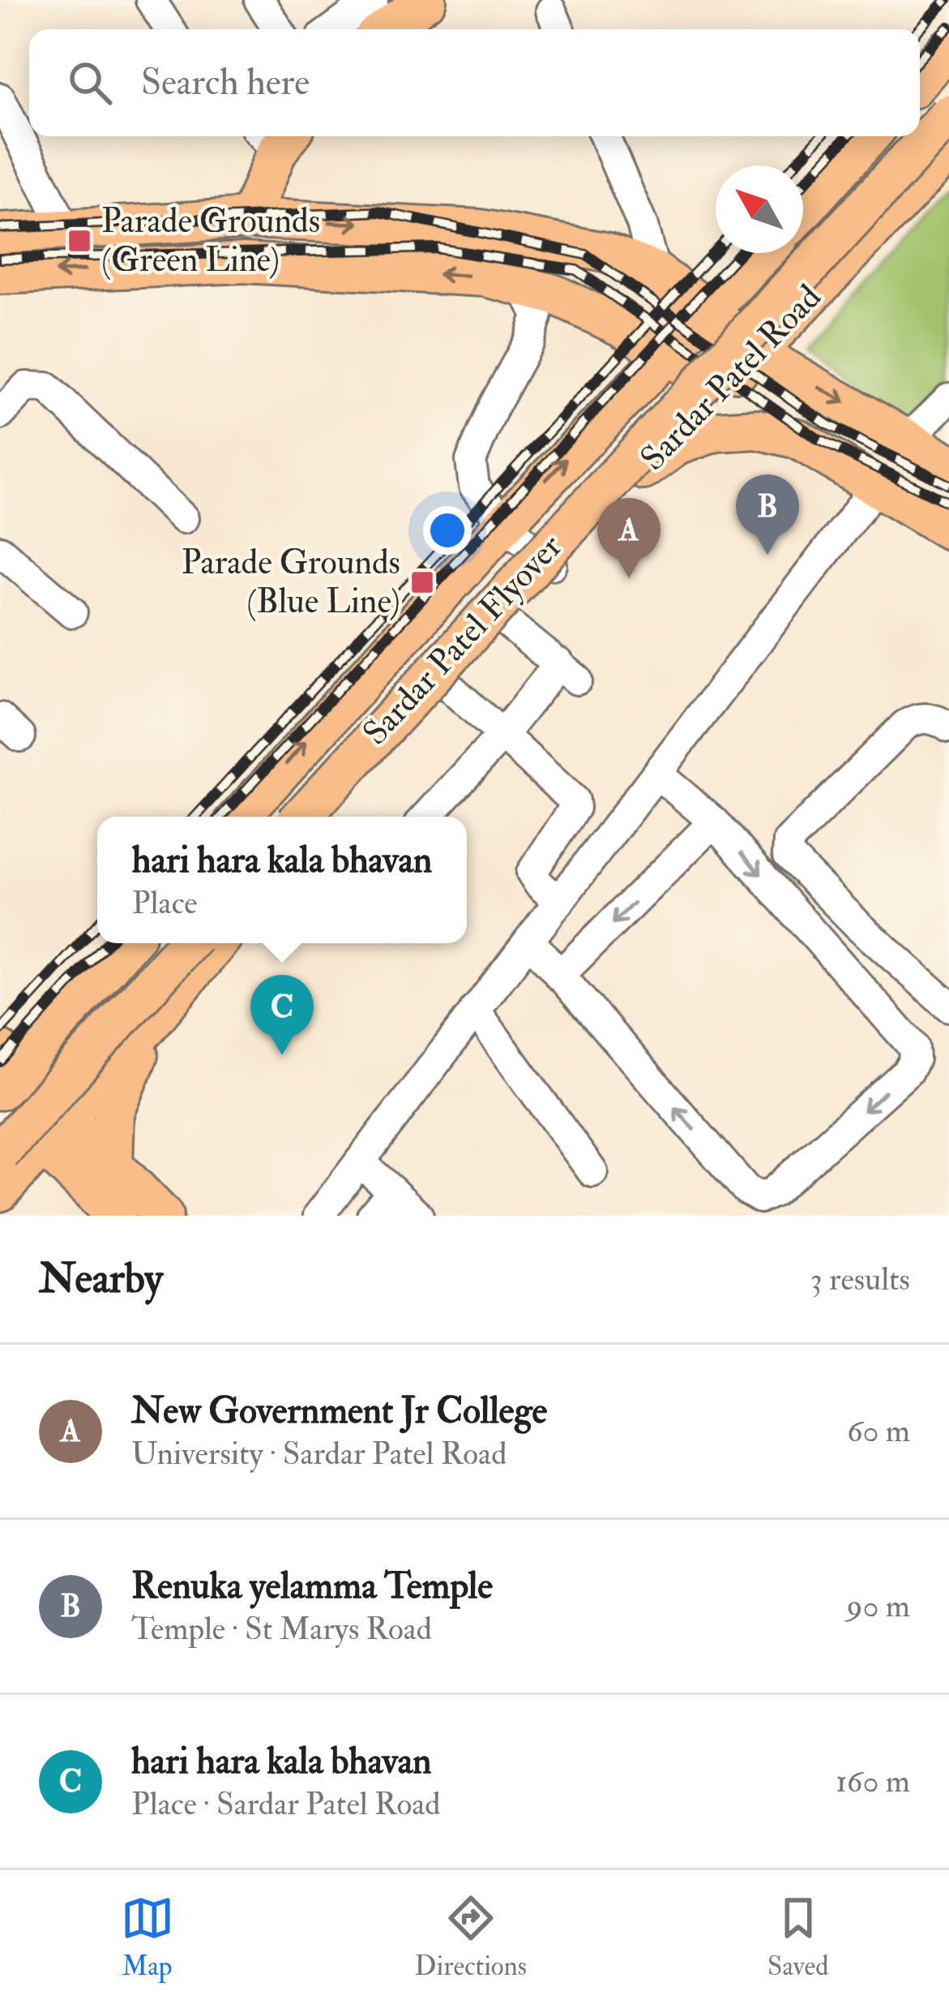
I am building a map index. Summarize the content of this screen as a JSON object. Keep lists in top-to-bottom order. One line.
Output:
{"streets":{"main road":["Sardar Patel Road","Sardar Patel Flyover"]},"places":{"transit":["Parade Grounds (Green Line)","Parade Grounds (Blue Line)"]},"north":"top left","page":{"search":"Search here","pins":["B","A","C"],"popup":["hari hara kala bhavan","Place"],"heading":["Nearby","3 results"],"list":[{"mark":"A","name":"New Government Jr College","note":"University · Sardar Patel Road","value":"60 m"},{"mark":"B","name":"Renuka yelamma Temple","note":"Temple · St Marys Road","value":"90 m"},{"mark":"C","name":"hari hara kala bhavan","note":"Place · Sardar Patel Road","value":"160 m"}],"nav":["Map","Directions","Saved"]}}
